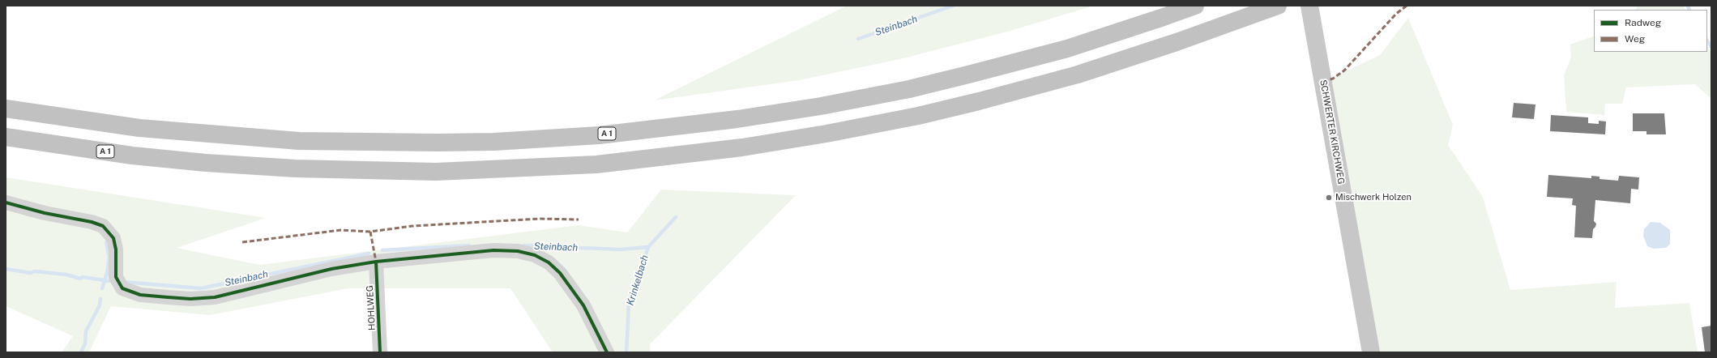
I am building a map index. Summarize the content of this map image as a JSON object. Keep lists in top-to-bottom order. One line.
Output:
{"streets":{"highway":["A 1"],"main road":["SCHWERTER KIRCHWEG"],"street":["HOHLWEG"]},"water":["Steinbach","Krinkelbach"],"places":["Mischwerk Holzen"],"legend":["Radweg","Weg"]}
